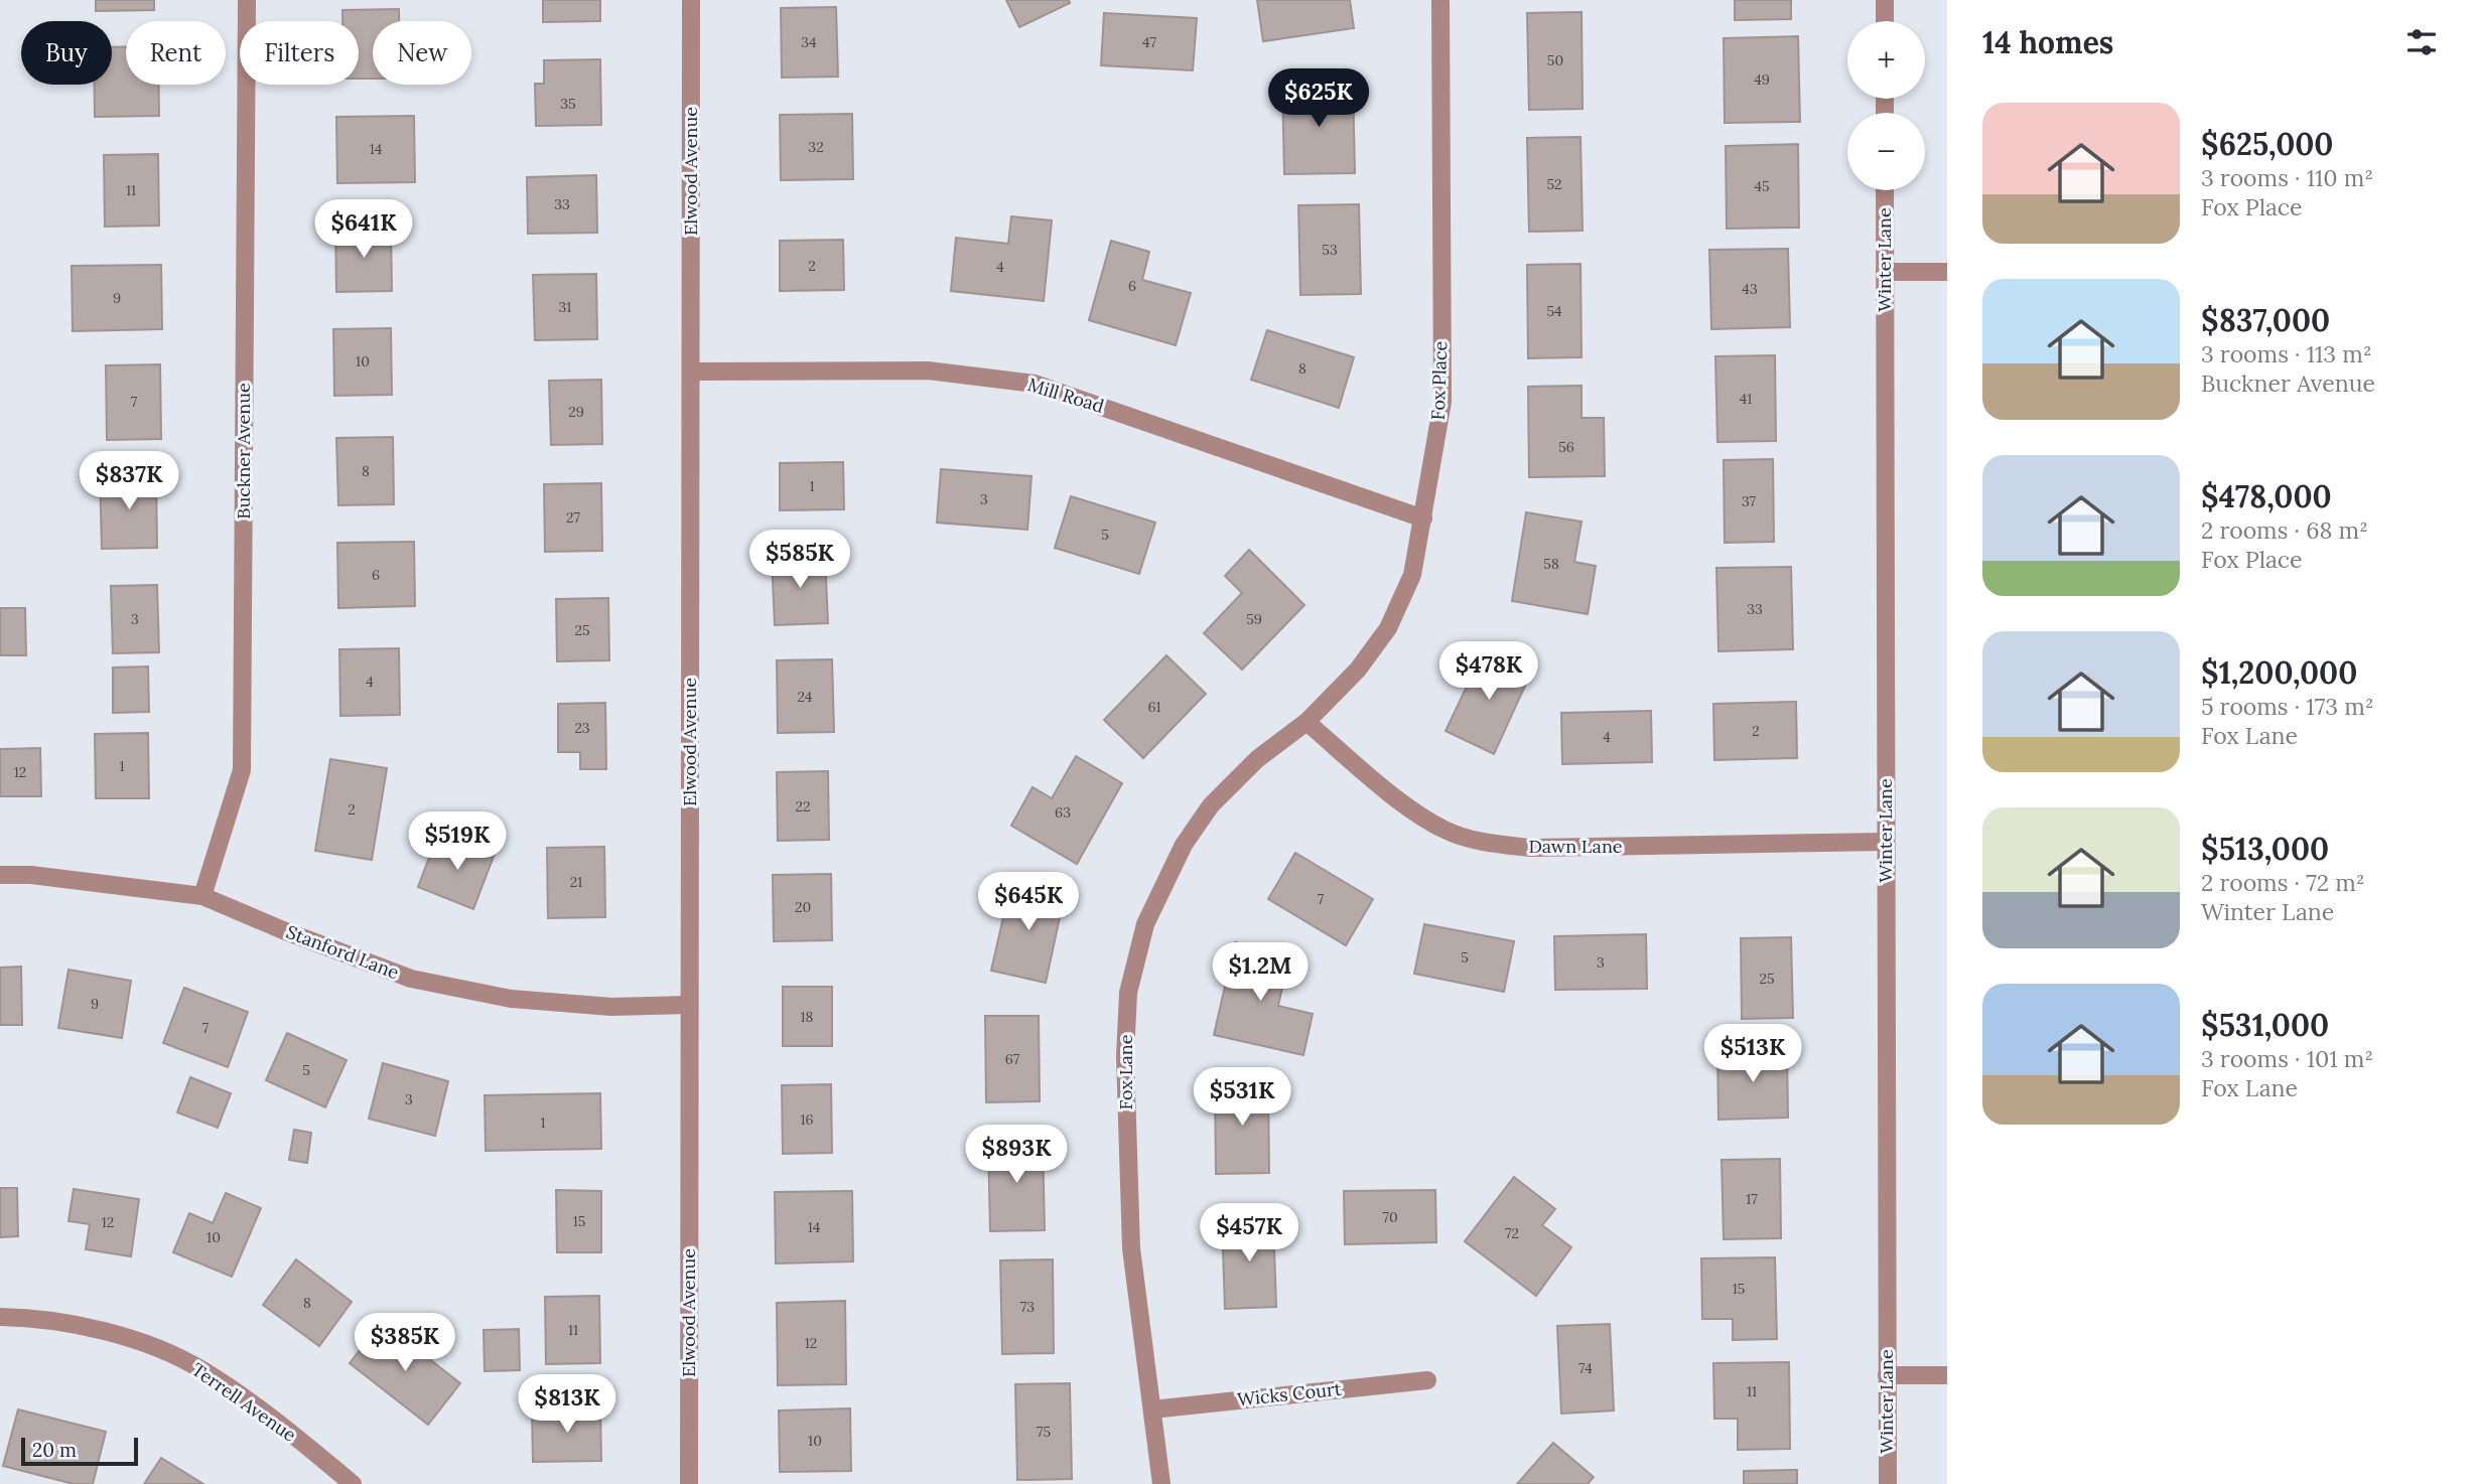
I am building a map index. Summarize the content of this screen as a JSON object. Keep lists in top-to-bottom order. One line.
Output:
{"streets":{"street":["Elwood Avenue","Winter Lane","Fox Place","Mill Road","Buckner Avenue","Dawn Lane","Stanford Lane","Fox Lane","Wicks Court","Terrell Avenue"]},"crossings":[["Elwood Avenue","Mill Road"],["Elwood Avenue","Stanford Lane"],["Winter Lane","Dawn Lane"],["Fox Place","Mill Road"],["Fox Place","Dawn Lane"],["Fox Place","Fox Lane"],["Buckner Avenue","Stanford Lane"],["Dawn Lane","Fox Lane"],["Fox Lane","Wicks Court"]],"house_numbers":["34","47","50","49","35","32","14","52","45","11","33","53","2","4","6","43","9","31","54","10","8","41","7","29","56","8","1","3","37","27","5","58","6","33","3","59","25","4","24","61","23","2","4","1","12","22","2","63","21","7","20","5","3","25","9","18","7","67","5","3","16","1","17","70","15","12","14","72","10","15","8","73","11","12","74","11","75","10"],"scale_bar":"20 m","page":{"heading":"14 homes","map_buttons":["+","−"],"chip":["Buy","Rent","Filters","New"],"price":["$625K","$641K","$837K","$585K","$478K","$519K","$645K","$1.2M","$513K","$531K","$893K","$457K","$385K","$813K"],"list":[{"name":"$625,000","note":"3 rooms · 110 m² · Fox Place"},{"name":"$837,000","note":"3 rooms · 113 m² · Buckner Avenue"},{"name":"$478,000","note":"2 rooms · 68 m² · Fox Place"},{"name":"$1,200,000","note":"5 rooms · 173 m² · Fox Lane"},{"name":"$513,000","note":"2 rooms · 72 m² · Winter Lane"},{"name":"$531,000","note":"3 rooms · 101 m² · Fox Lane"}],"scale":"20 m"}}
